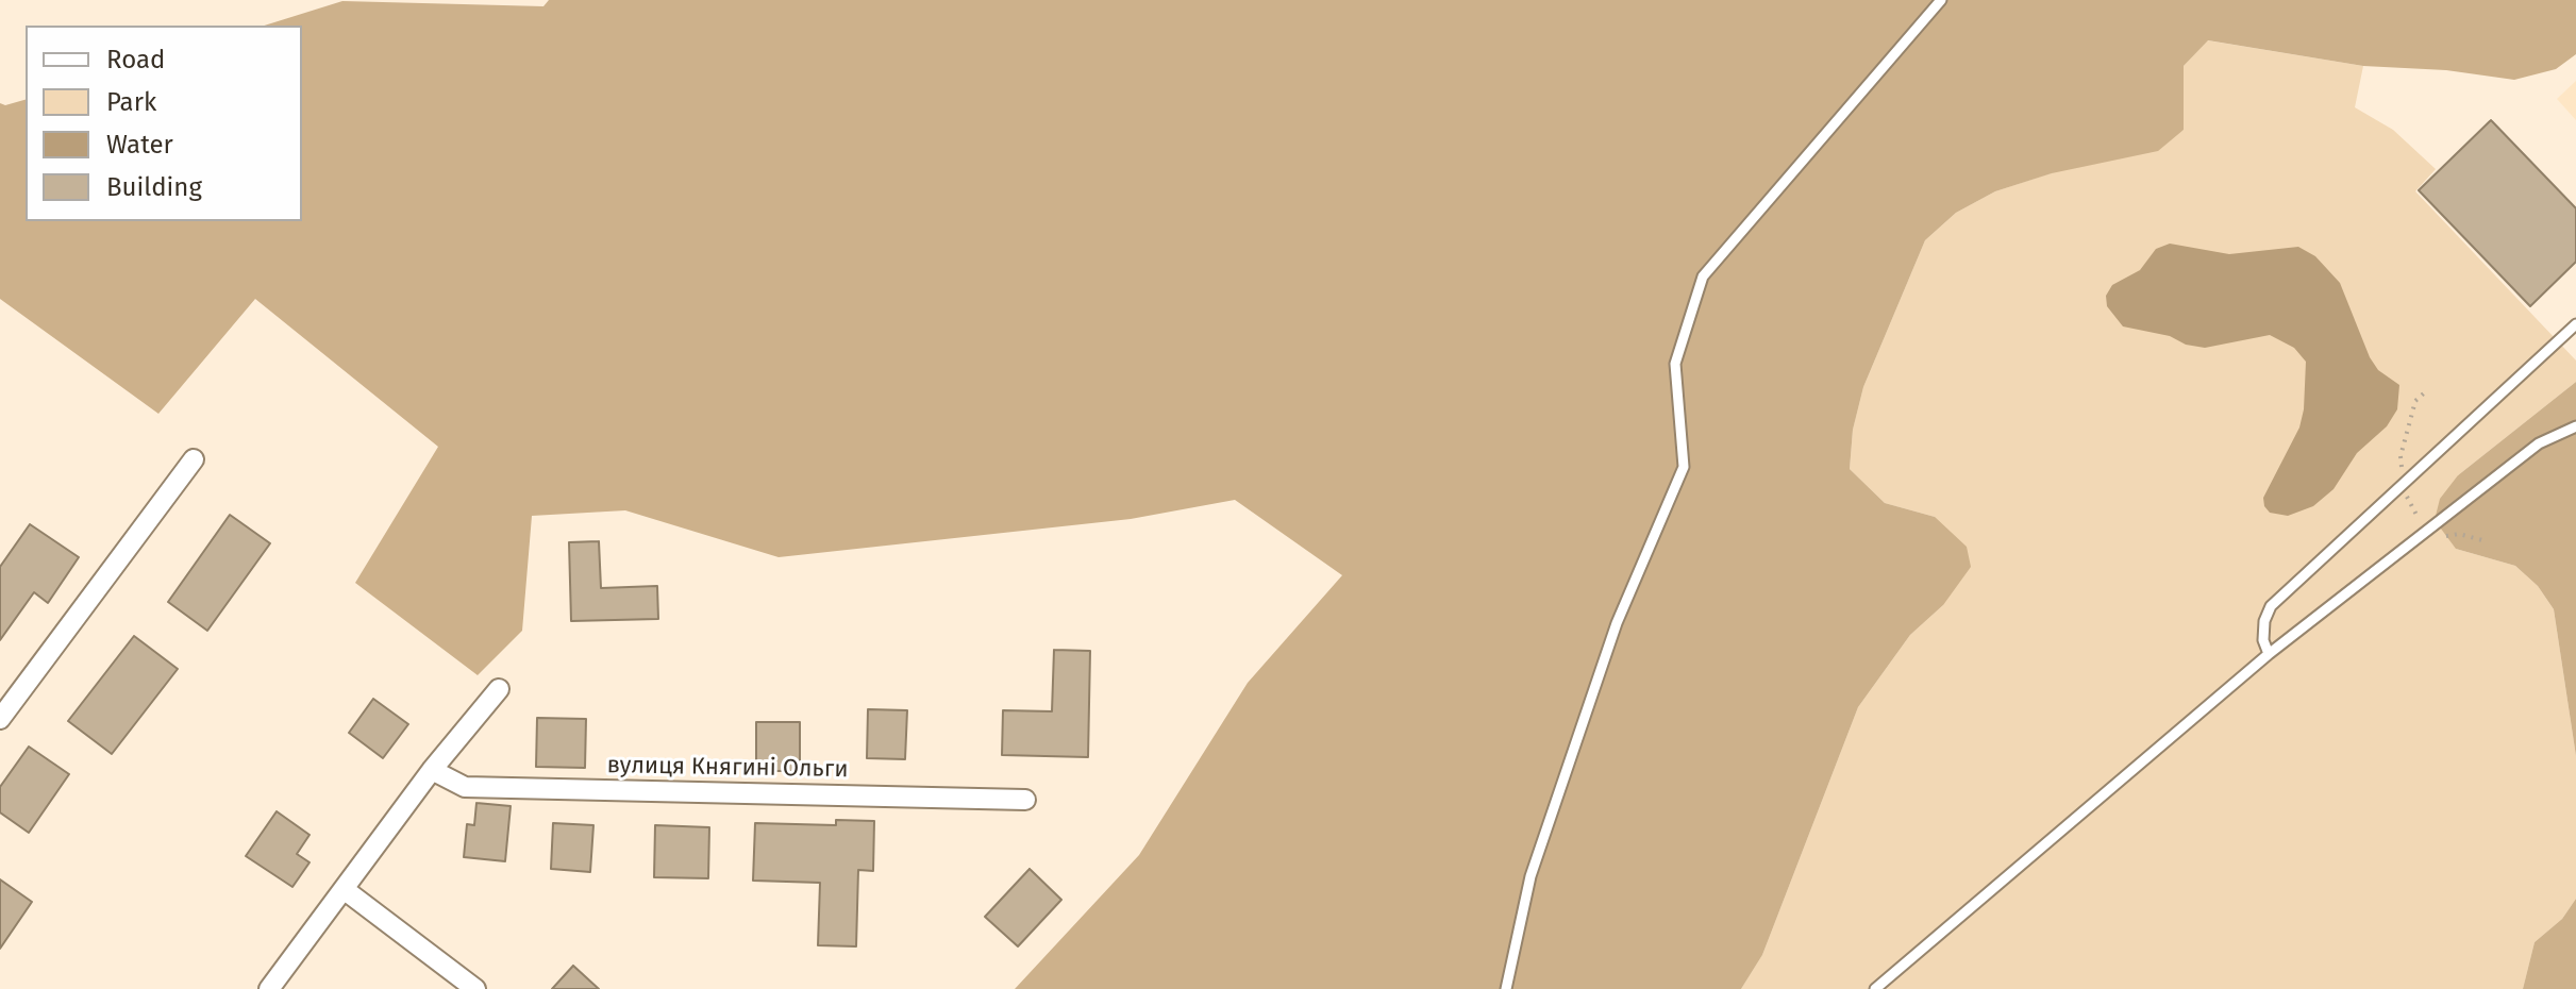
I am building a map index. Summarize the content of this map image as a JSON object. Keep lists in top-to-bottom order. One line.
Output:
{"streets":{"street":["вулиця Княгині Ольги"]},"legend":["Road","Park","Water","Building"]}
